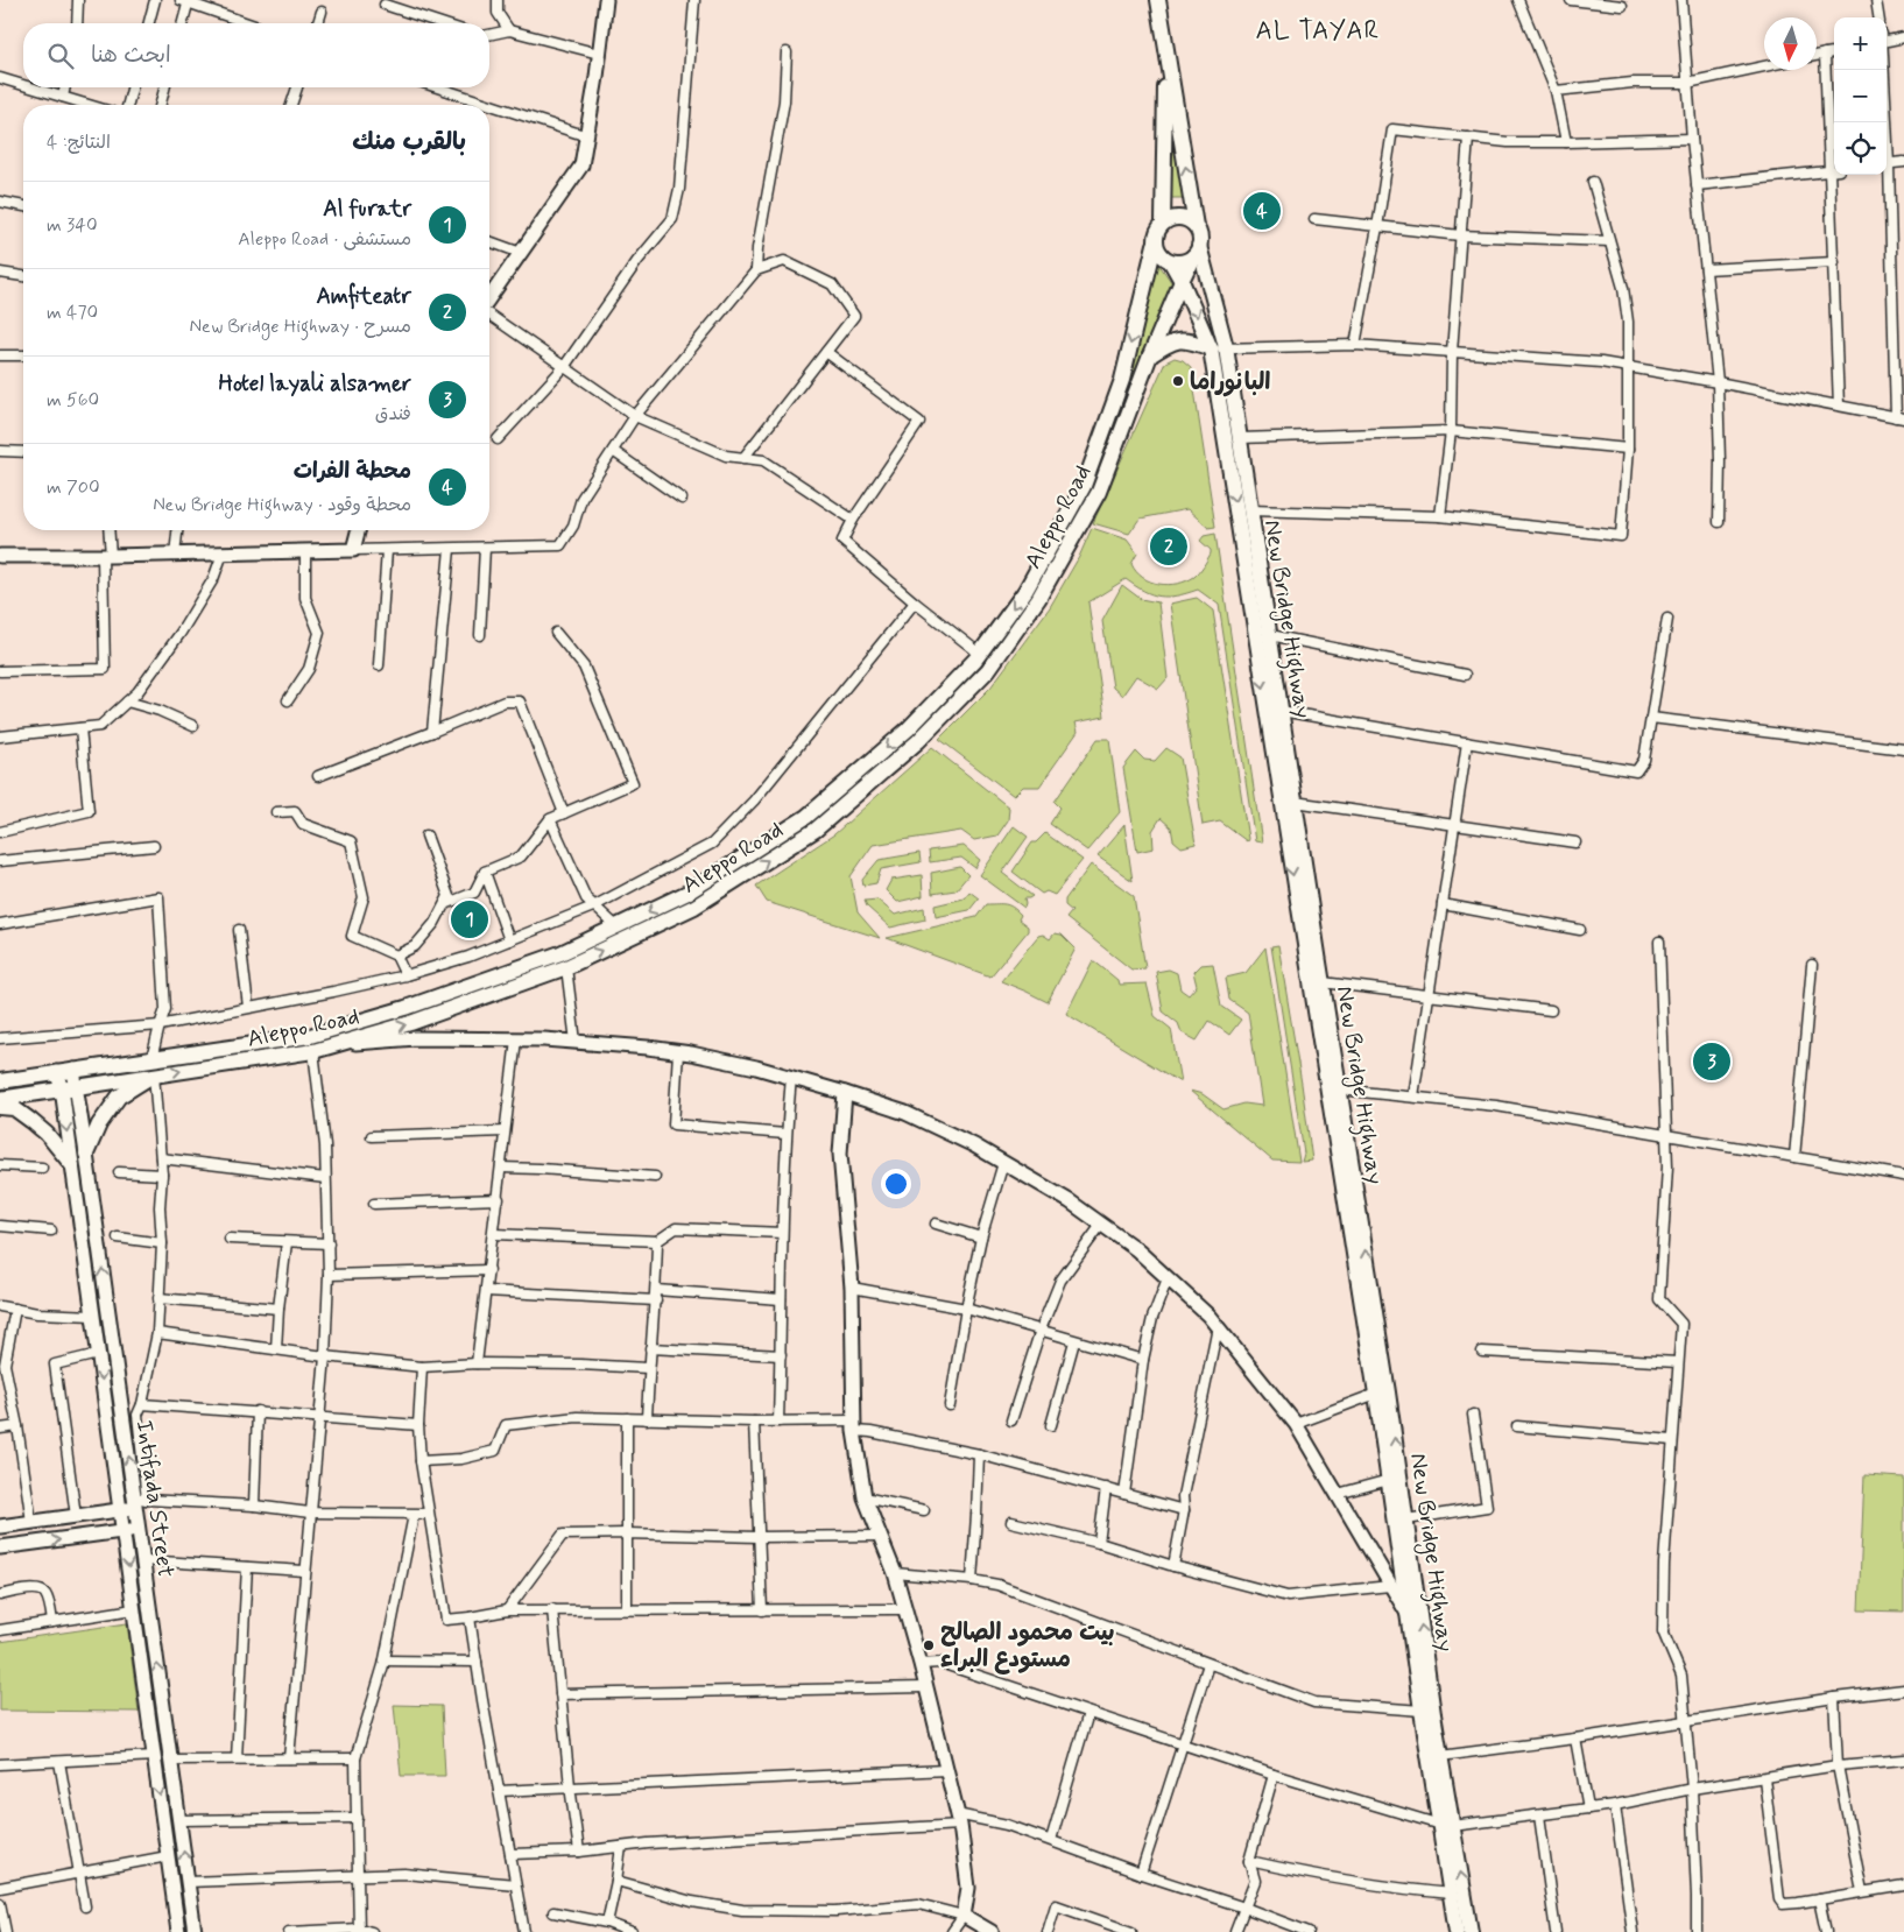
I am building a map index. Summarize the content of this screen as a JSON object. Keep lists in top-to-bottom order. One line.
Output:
{"streets":{"main road":["Aleppo Road","New Bridge Highway","Intifada Street"]},"crossings":[["Aleppo Road","New Bridge Highway"],["Aleppo Road","Intifada Street"]],"districts":["AL TAYAR"],"places":["البانوراما","بيت محمود الصالح مستودع البراء"],"north":"bottom","page":{"map_buttons":["+","−"],"search":"ابحث هنا","heading":["بالقرب منك","النتائج: 4"],"list":[{"mark":"1","name":"Al furatr","note":"مستشفى · Aleppo Road","value":"340 m"},{"mark":"2","name":"Amfiteatr","note":"مسرح · New Bridge Highway","value":"470 m"},{"mark":"3","name":"Hotel layali alsamer","note":"فندق","value":"560 m"},{"mark":"4","name":"محطة الفرات","note":"محطة وقود · New Bridge Highway","value":"700 m"}],"pins":["4","2","1","3"]}}
